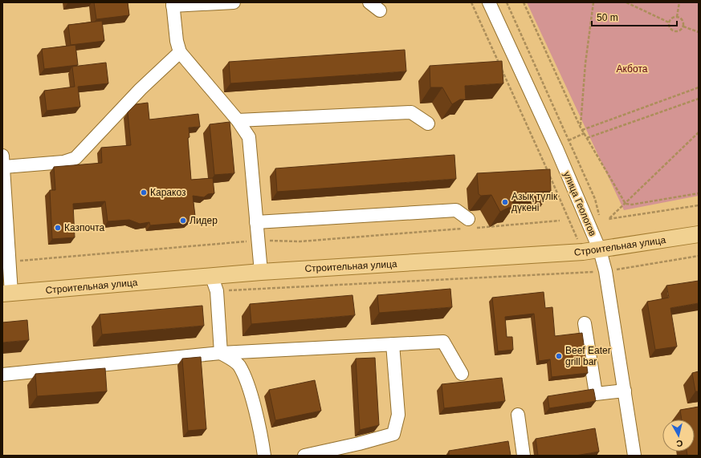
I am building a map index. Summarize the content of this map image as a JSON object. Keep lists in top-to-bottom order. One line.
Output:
{"streets":{"main road":["Строительная улица"],"street":["улица Геологов"]},"crossings":[["улица Геологов","Строительная улица"]],"parks":["Акбота"],"places":["Каракоз","Азық түлік дүкені","Лидер","Казпочта","Beef Eater grill bar"],"scale_bar":"50 m","north":"bottom"}
